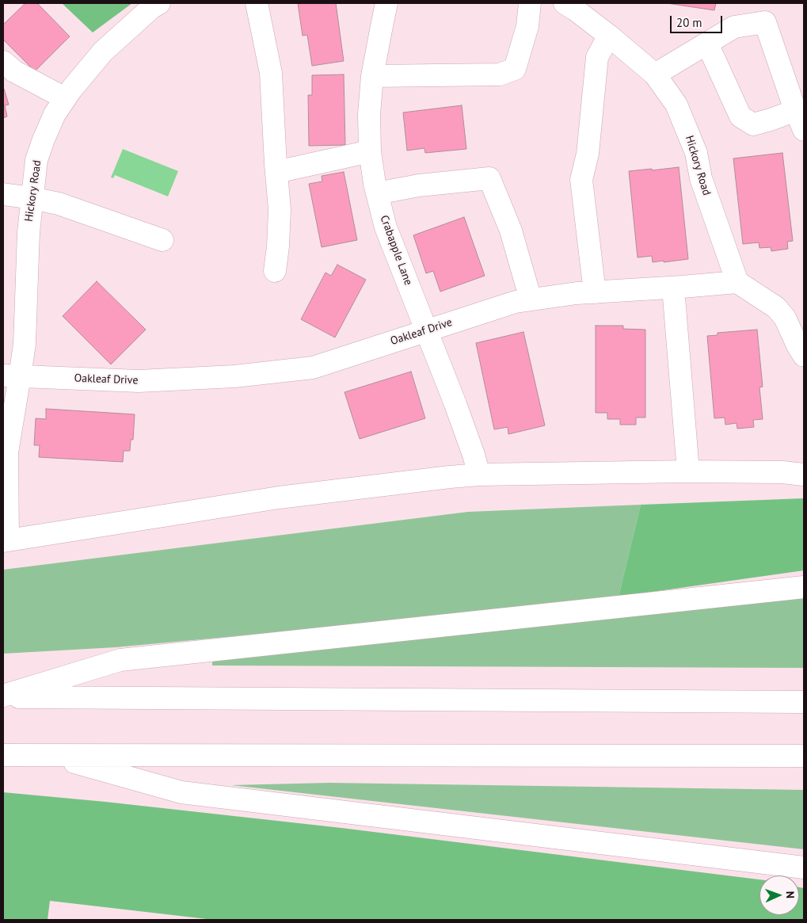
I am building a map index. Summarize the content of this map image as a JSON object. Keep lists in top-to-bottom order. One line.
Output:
{"streets":{"main road":["Hickory Road","Crabapple Lane","Oakleaf Drive"]},"crossings":[["Hickory Road","Oakleaf Drive"],["Crabapple Lane","Oakleaf Drive"]],"scale_bar":"20 m","north":"right"}
